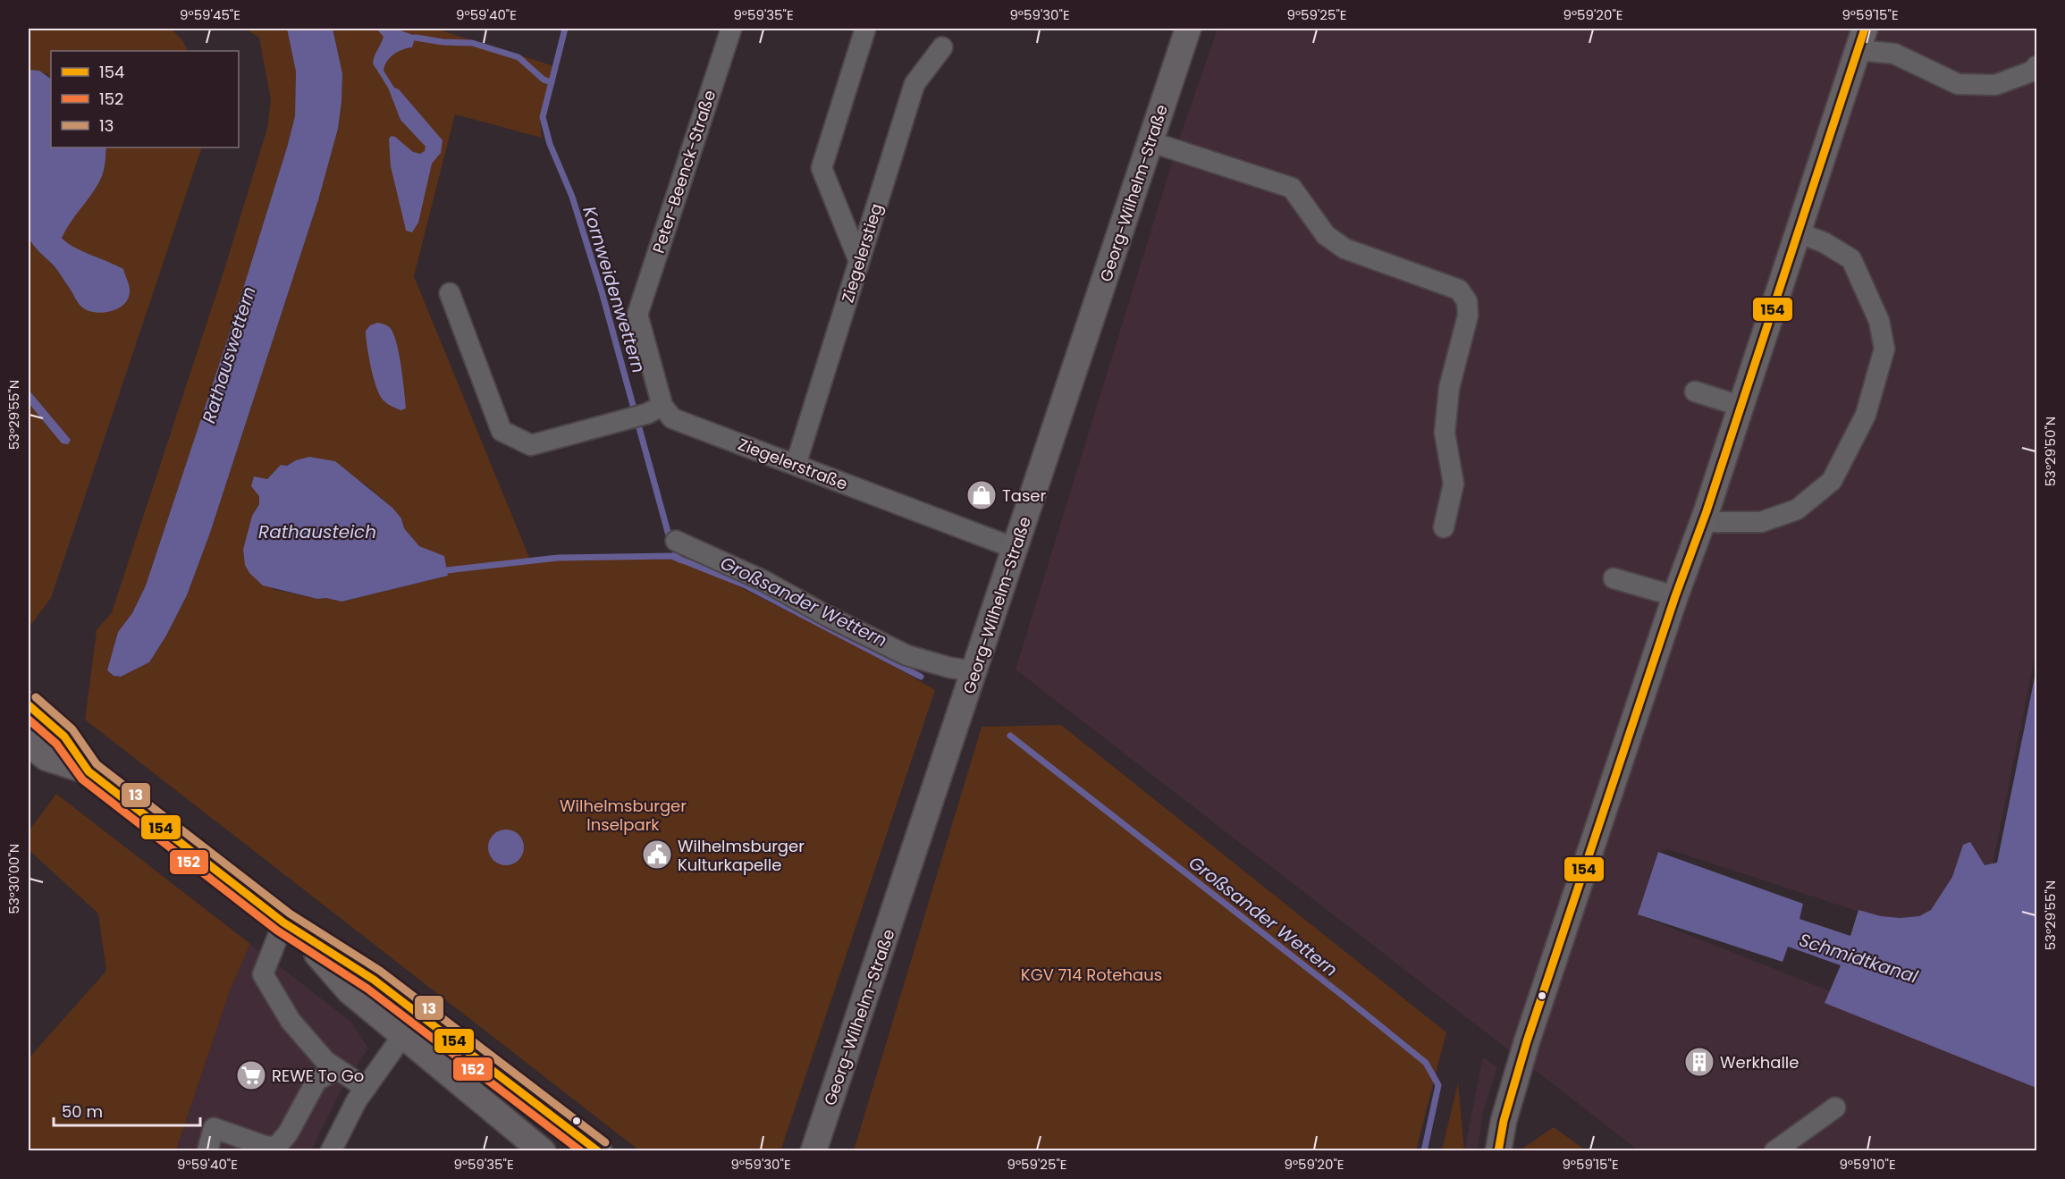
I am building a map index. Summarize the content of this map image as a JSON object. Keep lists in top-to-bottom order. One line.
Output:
{"streets":{"main road":["Georg-Wilhelm-Straße"],"street":["Peter-Beenck-Straße","Ziegelerstieg","Ziegelerstraße"]},"crossings":[["Peter-Beenck-Straße","Ziegelerstraße"],["Georg-Wilhelm-Straße","Ziegelerstraße"],["Ziegelerstieg","Ziegelerstraße"]],"water":["Kornweidenwettern","Rathauswettern","Rathausteich","Großsander Wettern","Schmidtkanal"],"parks":["Wilhelmsburger Inselpark","KGV 714 Rotehaus"],"places":{"shop":["Taser"],"public building":["Wilhelmsburger Kulturkapelle"],"building":["Werkhalle"],"supermarket":["REWE To Go"]},"lines":["transit line 154","transit line 13","transit line 152"],"legend":["154","152","13"],"scale_bar":"50 m","coordinates":["9°59'45\"E","9°59'40\"E","9°59'35\"E","9°59'30\"E","9°59'25\"E","9°59'20\"E","9°59'15\"E","53°29'55\"N","53°29'50\"N","53°30'00\"N","9°59'10\"E"]}
